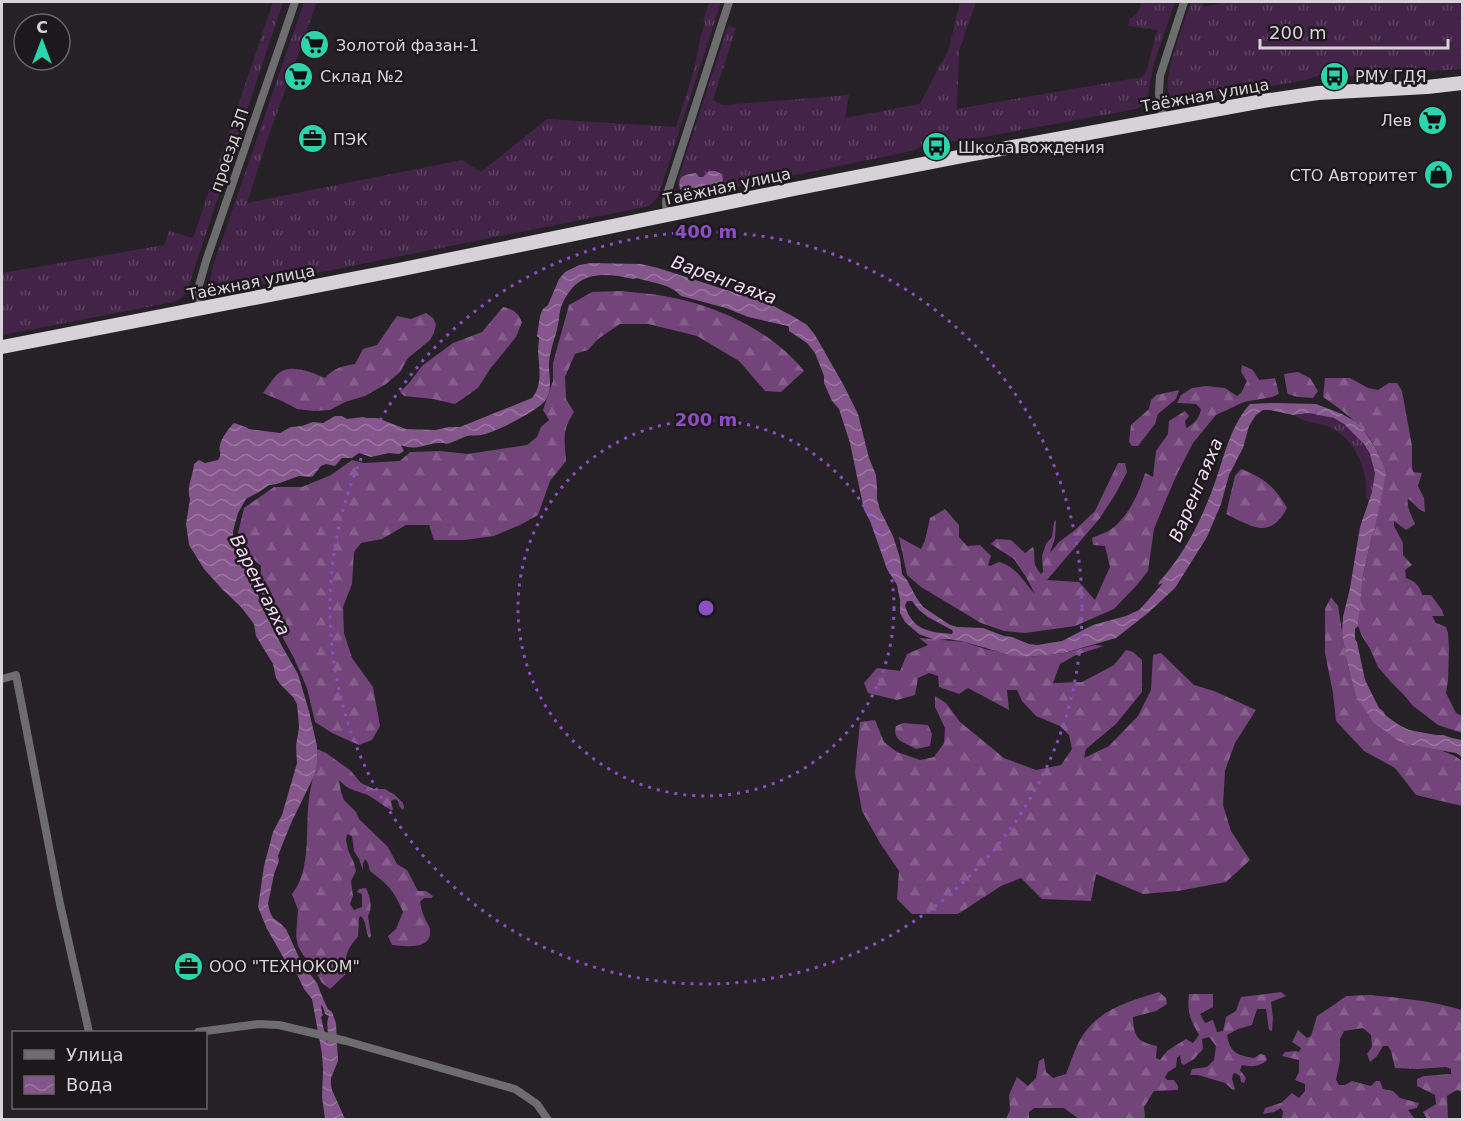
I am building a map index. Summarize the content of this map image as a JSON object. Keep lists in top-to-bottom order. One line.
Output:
{"streets":{"highway":["Таёжная улица"],"street":["проезд 3П"]},"crossings":[["Таёжная улица","проезд 3П"]],"water":["Варенгаяха"],"places":{"supermarket":["Золотой фазан-1","Склад №2","Лев"],"bus stop":["РМУ ГДЯ","Школа вождения"],"office":["ПЭК","ООО \"ТЕХНОКОМ\""],"shop":["СТО Авторитет"]},"legend":["Улица","Вода"],"scale_bar":"200 m","north":"top","rings":["400 m","200 m"]}
